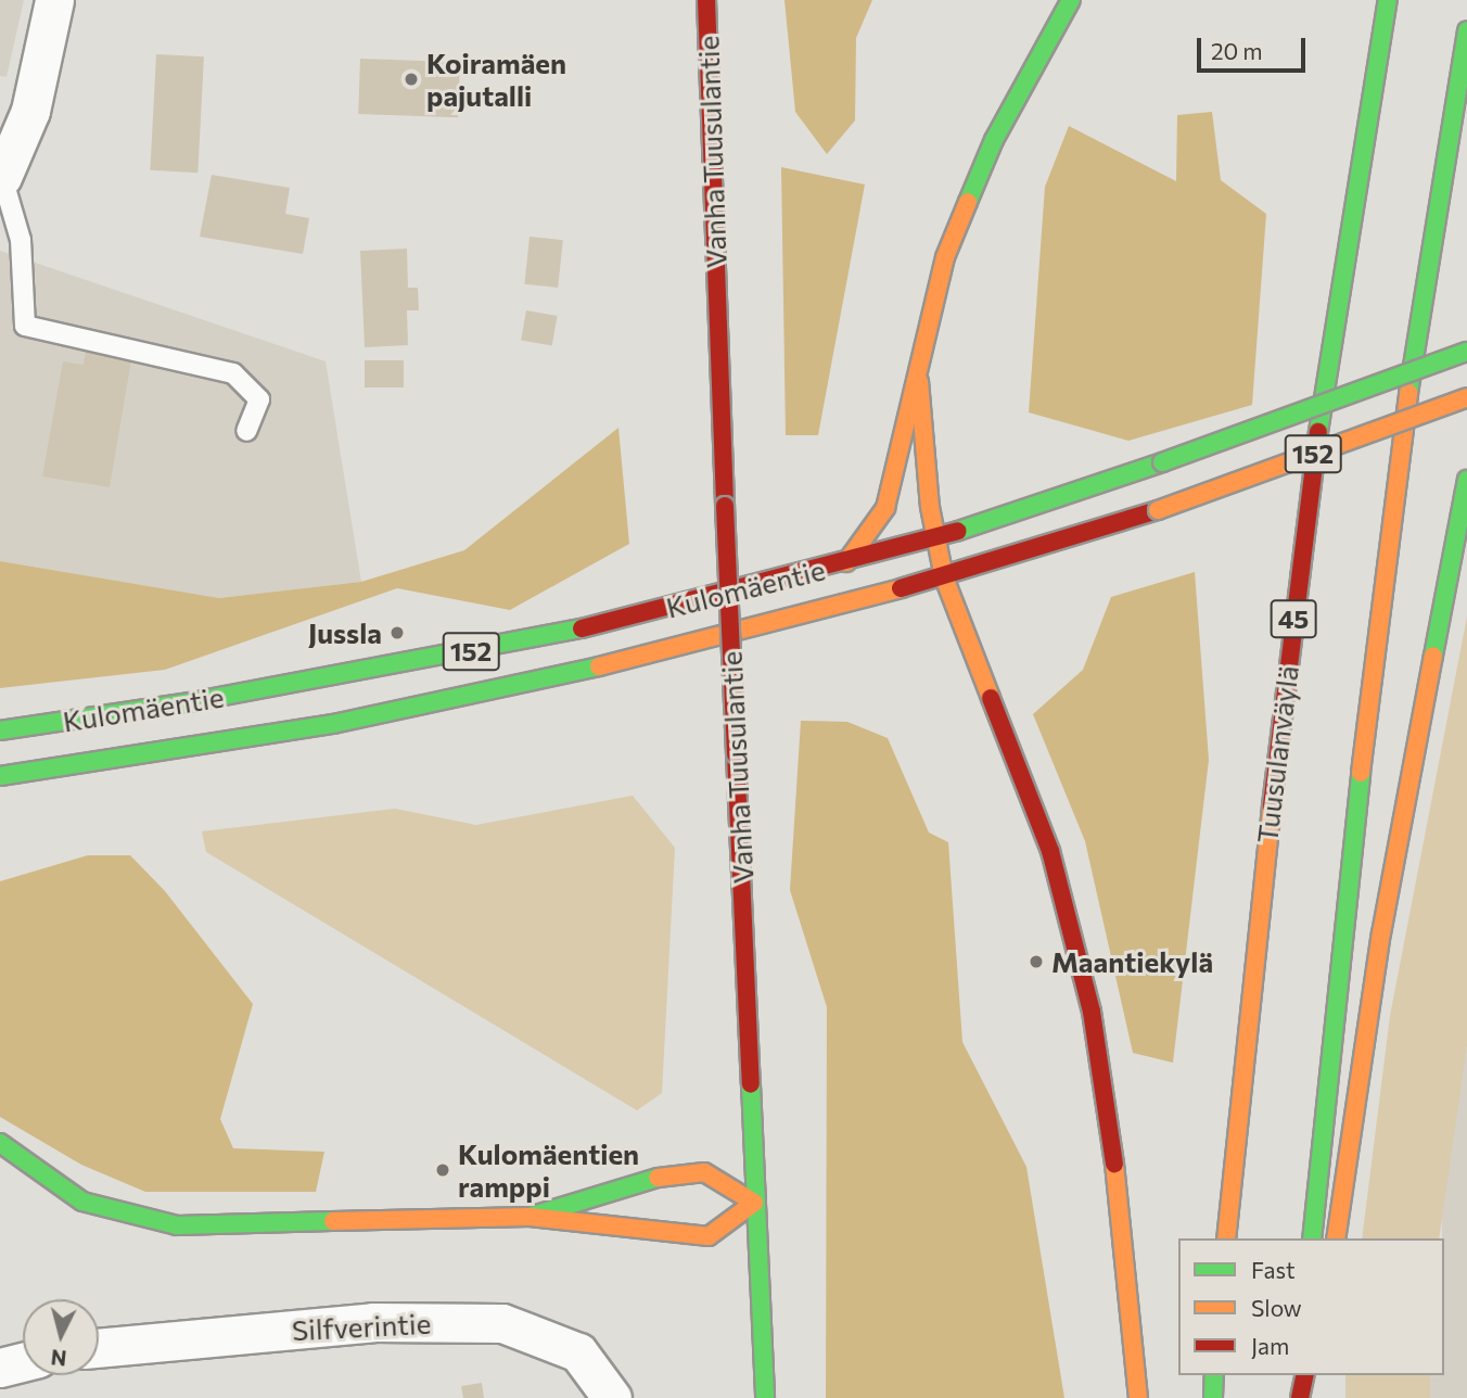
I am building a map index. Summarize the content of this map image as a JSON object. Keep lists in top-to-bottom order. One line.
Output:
{"streets":{"main road":["Vanha Tuusulantie","152","Kulomäentie","45","Tuusulanväylä"],"street":["Silfverintie"]},"places":["Koiramäen pajutalli","Jussla","Maantiekylä","Kulomäentien ramppi"],"legend":["Fast","Slow","Jam"],"scale_bar":"20 m","north":"bottom"}
